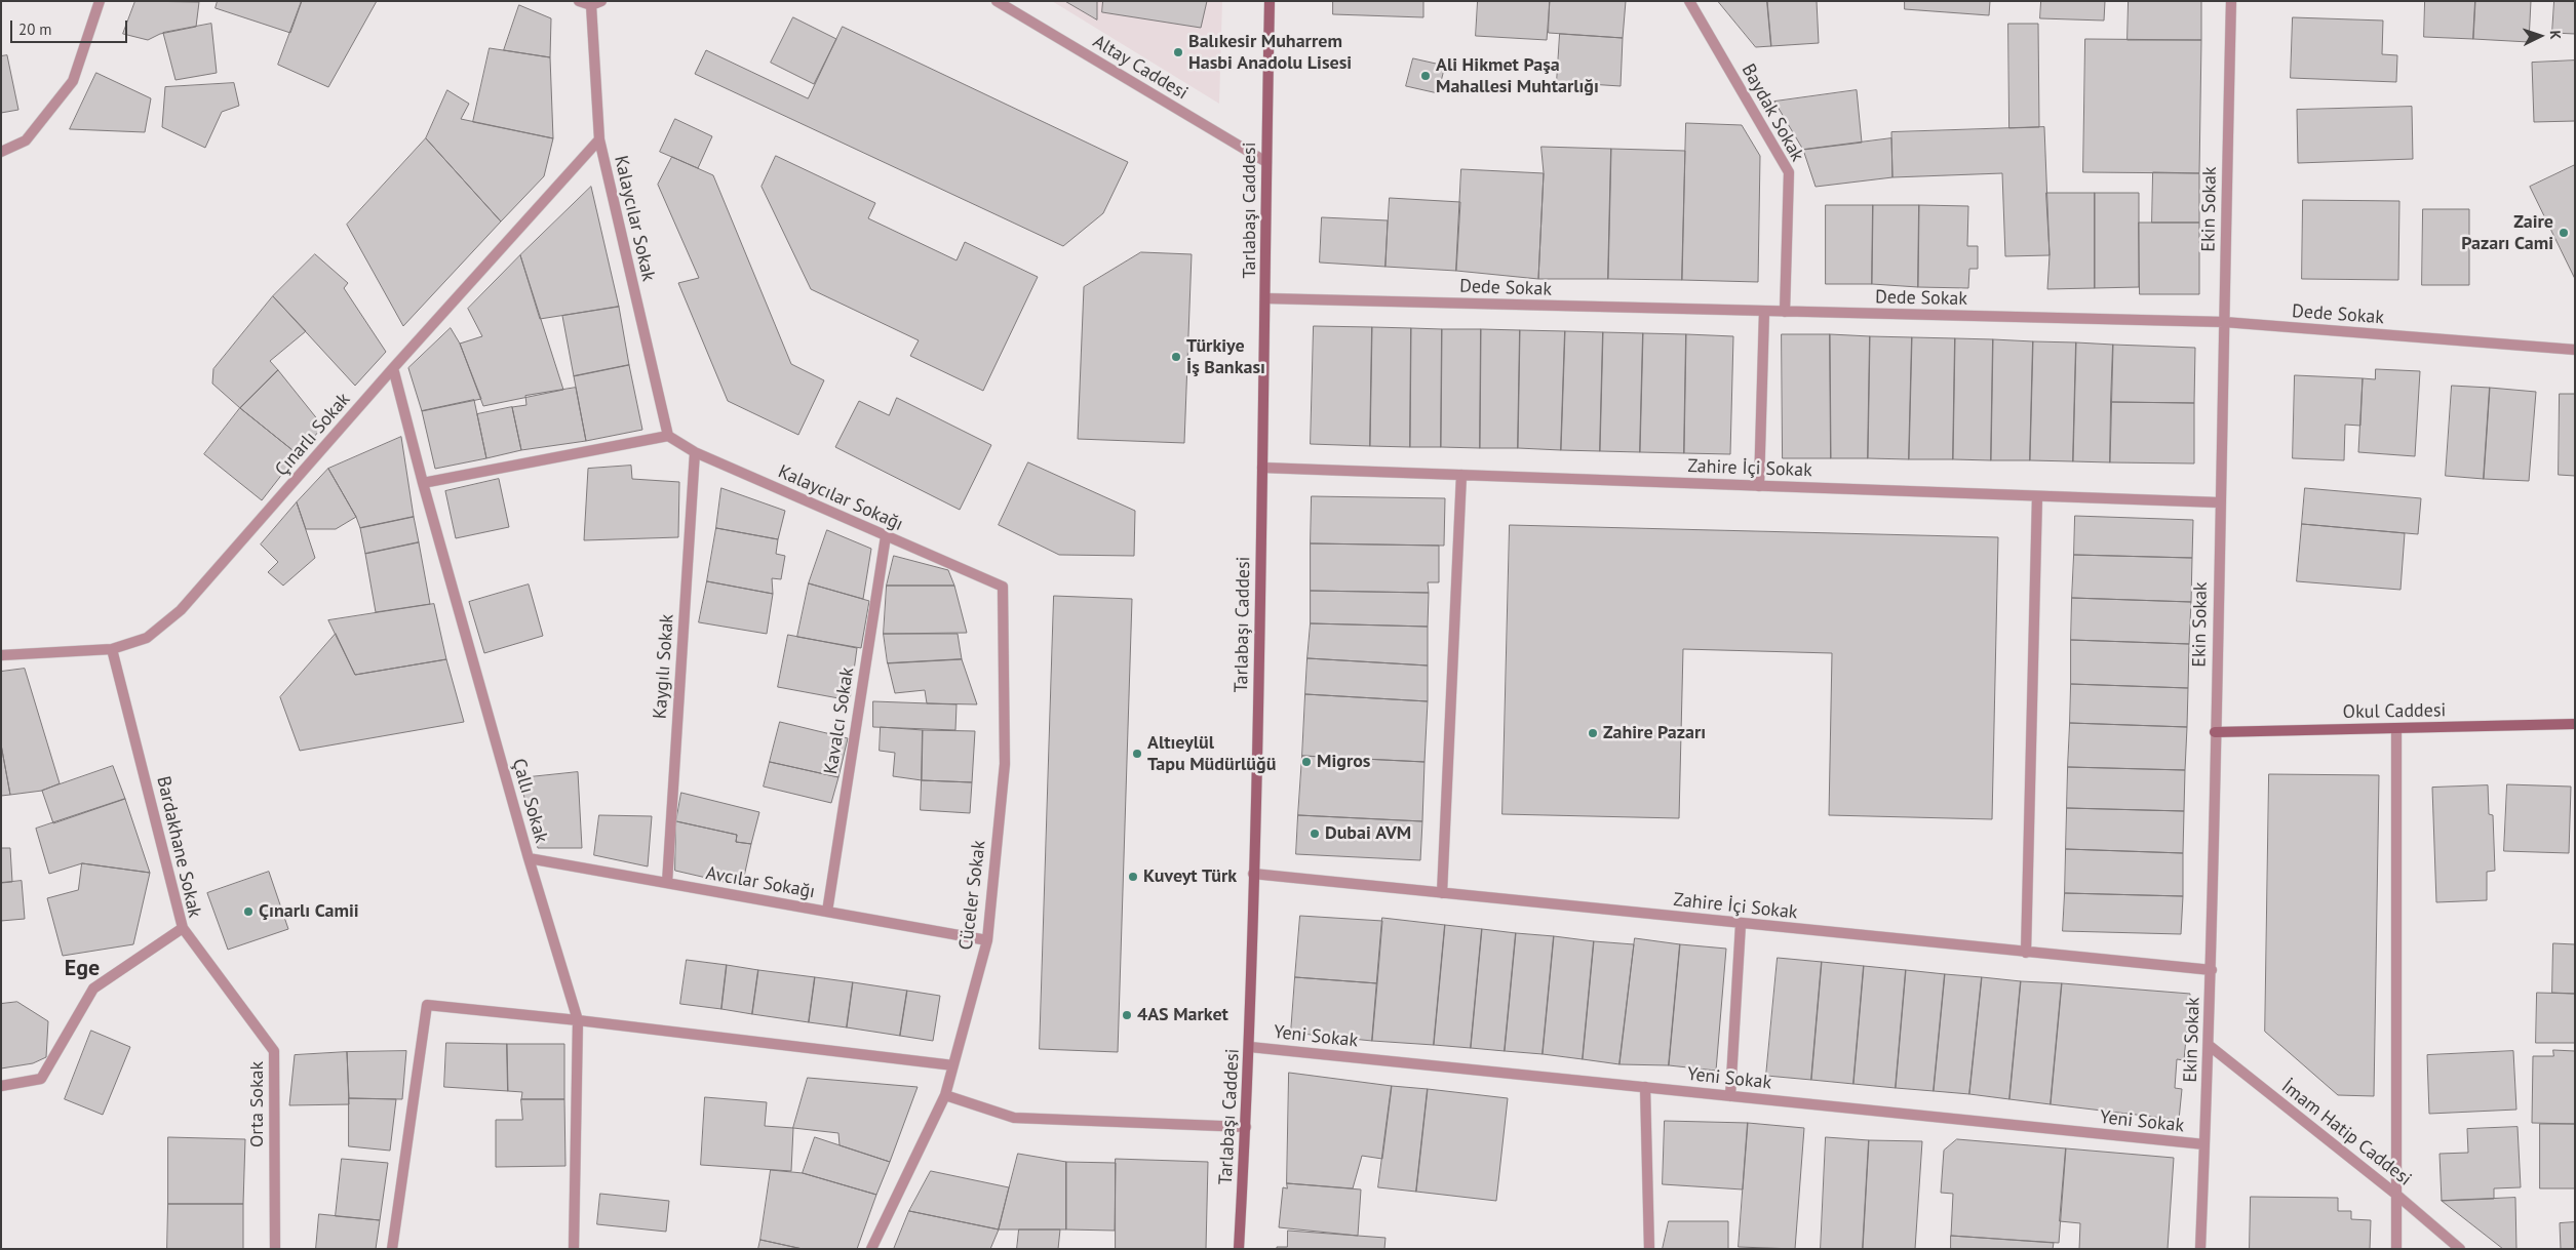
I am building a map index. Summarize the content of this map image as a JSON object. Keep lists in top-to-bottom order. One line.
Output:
{"streets":{"main road":["Tarlabaşı Caddesi","Okul Caddesi"],"street":["Altay Caddesi","Baydak Sokak","Ekin Sokak","Kalaycılar Sokak","Dede Sokak","Çınarlı Sokak","Zahire İçi Sokak","Kalaycılar Sokağı","Kaygılı Sokak","Kavalcı Sokak","Çallı Sokak","Bardakhane Sokak","Avcılar Sokağı","Cüceler Sokak","Yeni Sokak","Orta Sokak","İmam Hatip Caddesi"]},"crossings":[["Altay Caddesi","Tarlabaşı Caddesi"],["Baydak Sokak","Dede Sokak"],["Ekin Sokak","Dede Sokak"],["Ekin Sokak","Zahire İçi Sokak"],["Ekin Sokak","Okul Caddesi"],["Ekin Sokak","Yeni Sokak"],["Ekin Sokak","İmam Hatip Caddesi"],["Tarlabaşı Caddesi","Dede Sokak"],["Tarlabaşı Caddesi","Zahire İçi Sokak"],["Tarlabaşı Caddesi","Yeni Sokak"],["Kalaycılar Sokak","Çınarlı Sokak"],["Kalaycılar Sokak","Kalaycılar Sokağı"],["Çınarlı Sokak","Çallı Sokak"],["Çınarlı Sokak","Bardakhane Sokak"],["Kalaycılar Sokağı","Kaygılı Sokak"],["Kalaycılar Sokağı","Kavalcı Sokak"],["Kalaycılar Sokağı","Cüceler Sokak"],["Kaygılı Sokak","Avcılar Sokağı"],["Kavalcı Sokak","Avcılar Sokağı"],["Çallı Sokak","Avcılar Sokağı"],["Bardakhane Sokak","Orta Sokak"],["Avcılar Sokağı","Cüceler Sokak"]],"districts":["Ege"],"places":["Balıkesir Muharrem Hasbi Anadolu Lisesi","Ali Hikmet Paşa Mahallesi Muhtarlığı","Zaire Pazarı Cami","Türkiye İş Bankası","Zahire Pazarı","Altıeylül Tapu Müdürlüğü","Migros","Dubai AVM","Kuveyt Türk","Çınarlı Camii","4AS Market"],"scale_bar":"20 m","north":"right"}
